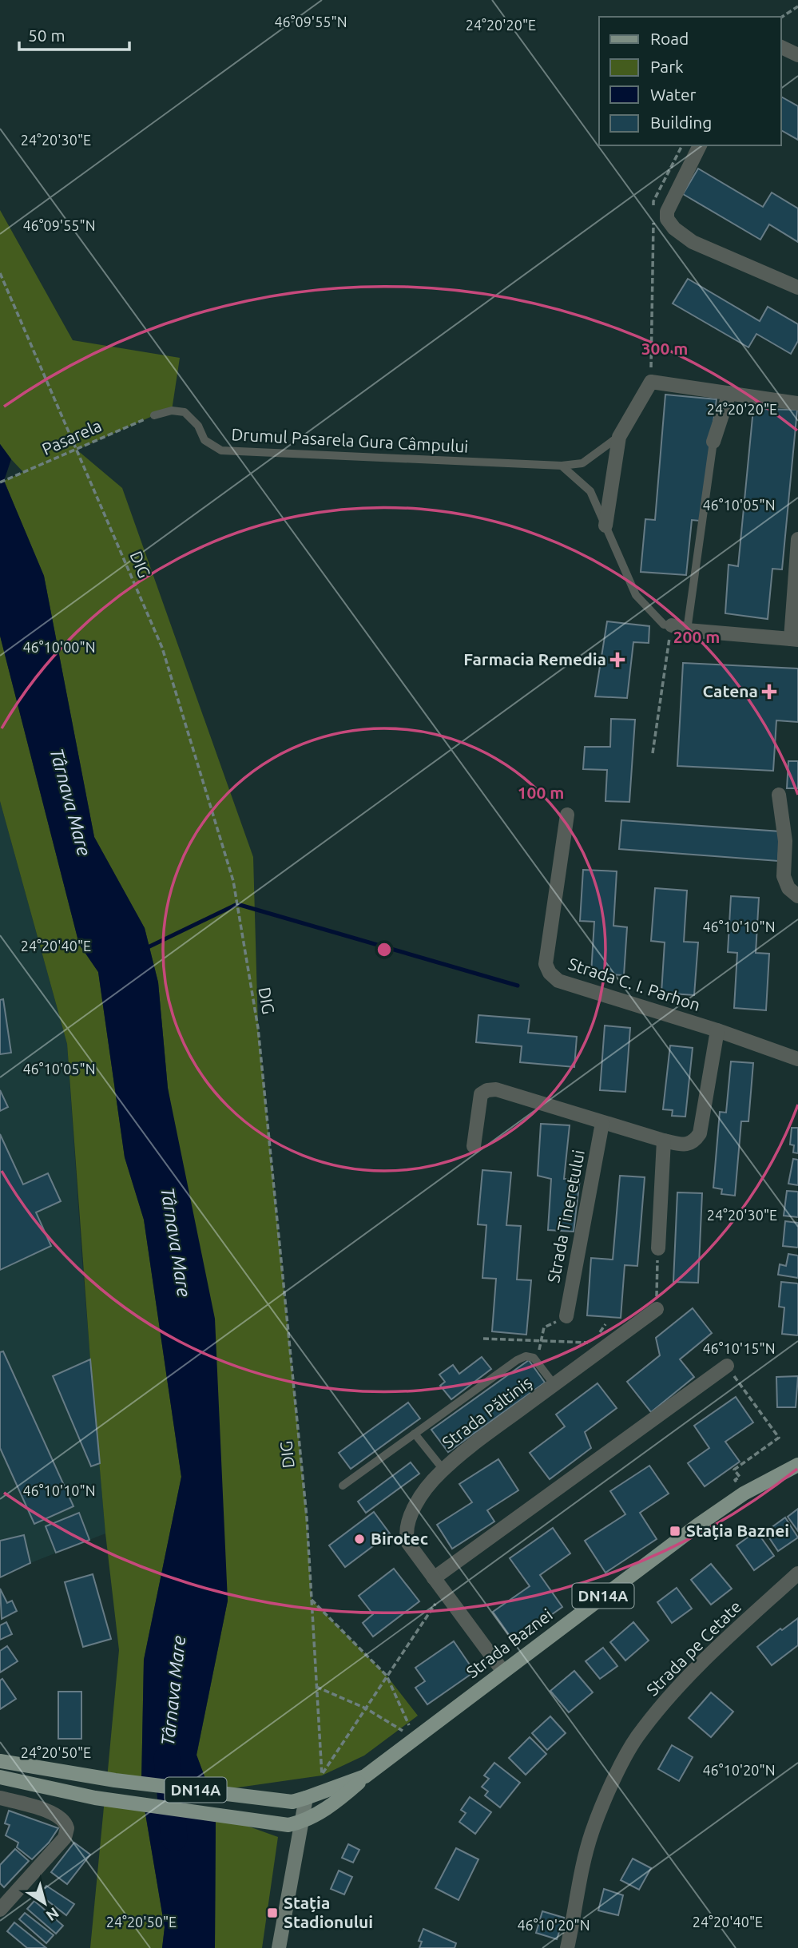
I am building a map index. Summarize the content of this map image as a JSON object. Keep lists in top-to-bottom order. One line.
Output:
{"streets":{"main road":["DN14A","Strada Baznei"],"street":["Strada C. I. Parhon","Strada Tineretului","Strada Păltiniș","Strada pe Cetate"],"lane":["Drumul Pasarela Gura Câmpului"],"path":["Pasarela","DIG"]},"crossings":[["Pasarela","Drumul Pasarela Gura Câmpului"],["Strada Păltiniș","Strada Baznei"],["DN14A","Strada Baznei"]],"water":["Târnava Mare"],"places":{"health":["Farmacia Remedia","Catena"],"transit":["Stația Baznei","Stația Stadionului"],"other":["Birotec"]},"legend":["Road","Park","Water","Building"],"scale_bar":"50 m","north":"bottom right","coordinates":["46°09'55\"N","24°20'20\"E","24°20'30\"E","46°10'05\"N","46°10'00\"N","46°10'10\"N","24°20'40\"E","46°10'15\"N","24°20'50\"E","46°10'20\"N"],"rings":["300 m","200 m","100 m"]}
